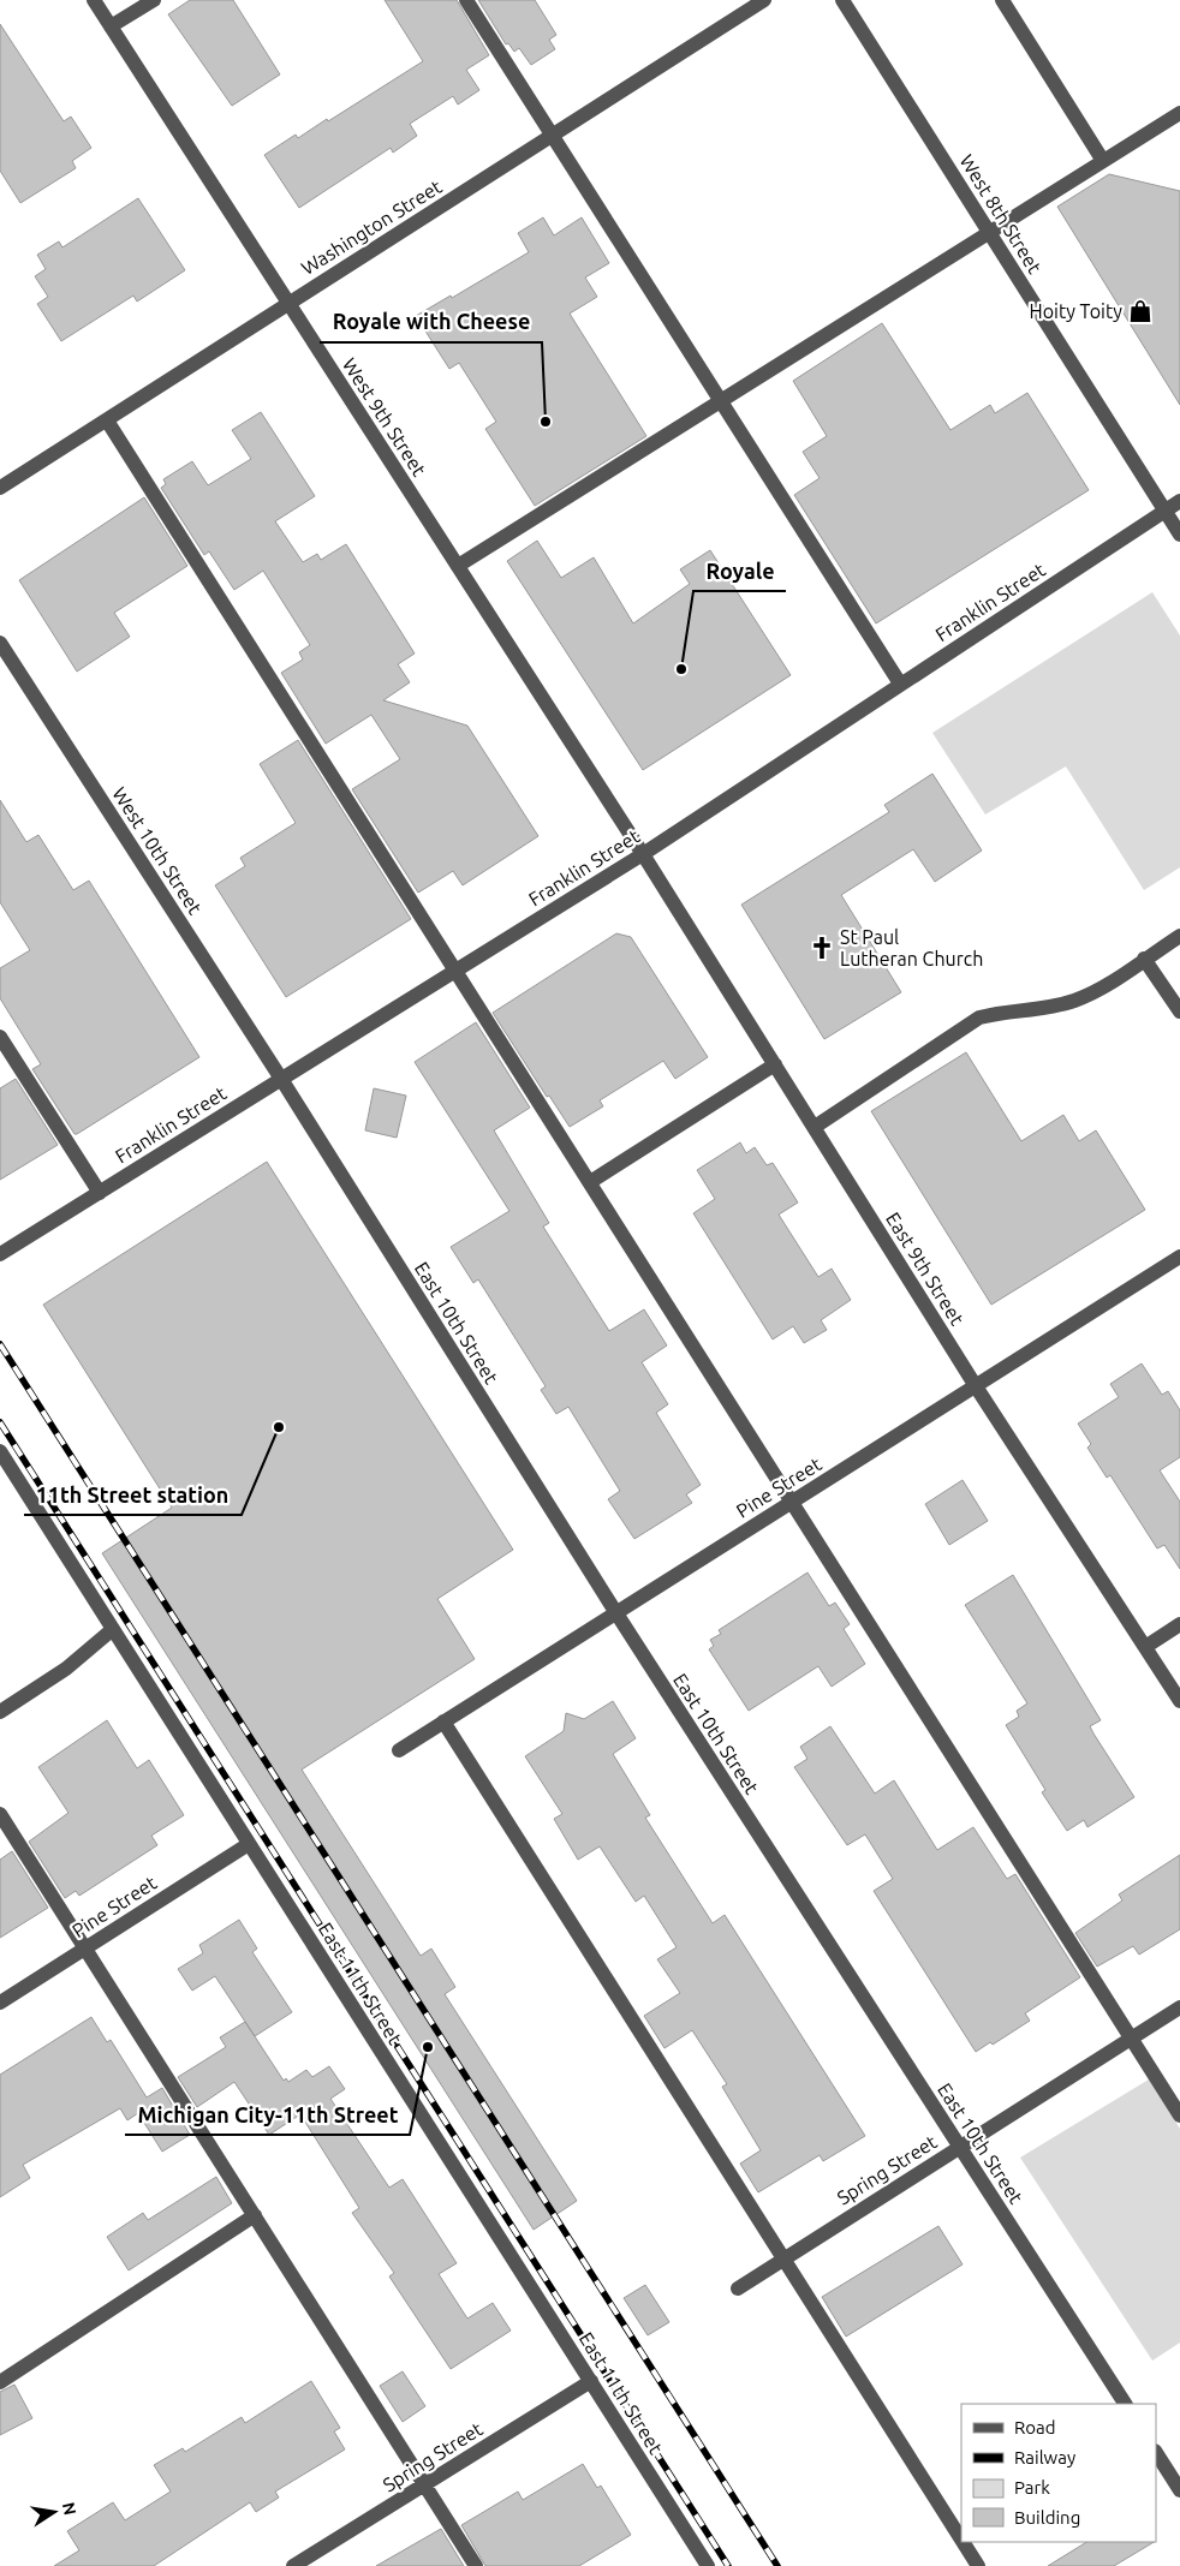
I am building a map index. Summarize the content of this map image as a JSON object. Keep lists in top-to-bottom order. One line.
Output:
{"streets":{"street":["West 8th Street","Washington Street","West 9th Street","Franklin Street","West 10th Street","East 9th Street","East 10th Street","Pine Street","East 11th Street","Spring Street"]},"crossings":[["West 8th Street","Franklin Street"],["Washington Street","West 9th Street"],["West 9th Street","Franklin Street"],["West 9th Street","East 9th Street"],["Franklin Street","West 10th Street"],["Franklin Street","East 9th Street"],["Franklin Street","East 10th Street"],["West 10th Street","East 10th Street"],["East 9th Street","Pine Street"],["East 10th Street","Pine Street"],["East 10th Street","Spring Street"],["Pine Street","East 11th Street"],["East 11th Street","Spring Street"]],"places":{"shop":["Hoity Toity"],"other":["Royale with Cheese","Royale","11th Street station","Michigan City-11th Street"],"church":["St Paul Lutheran Church"]},"legend":["Road","Railway","Park","Building"],"north":"right"}
